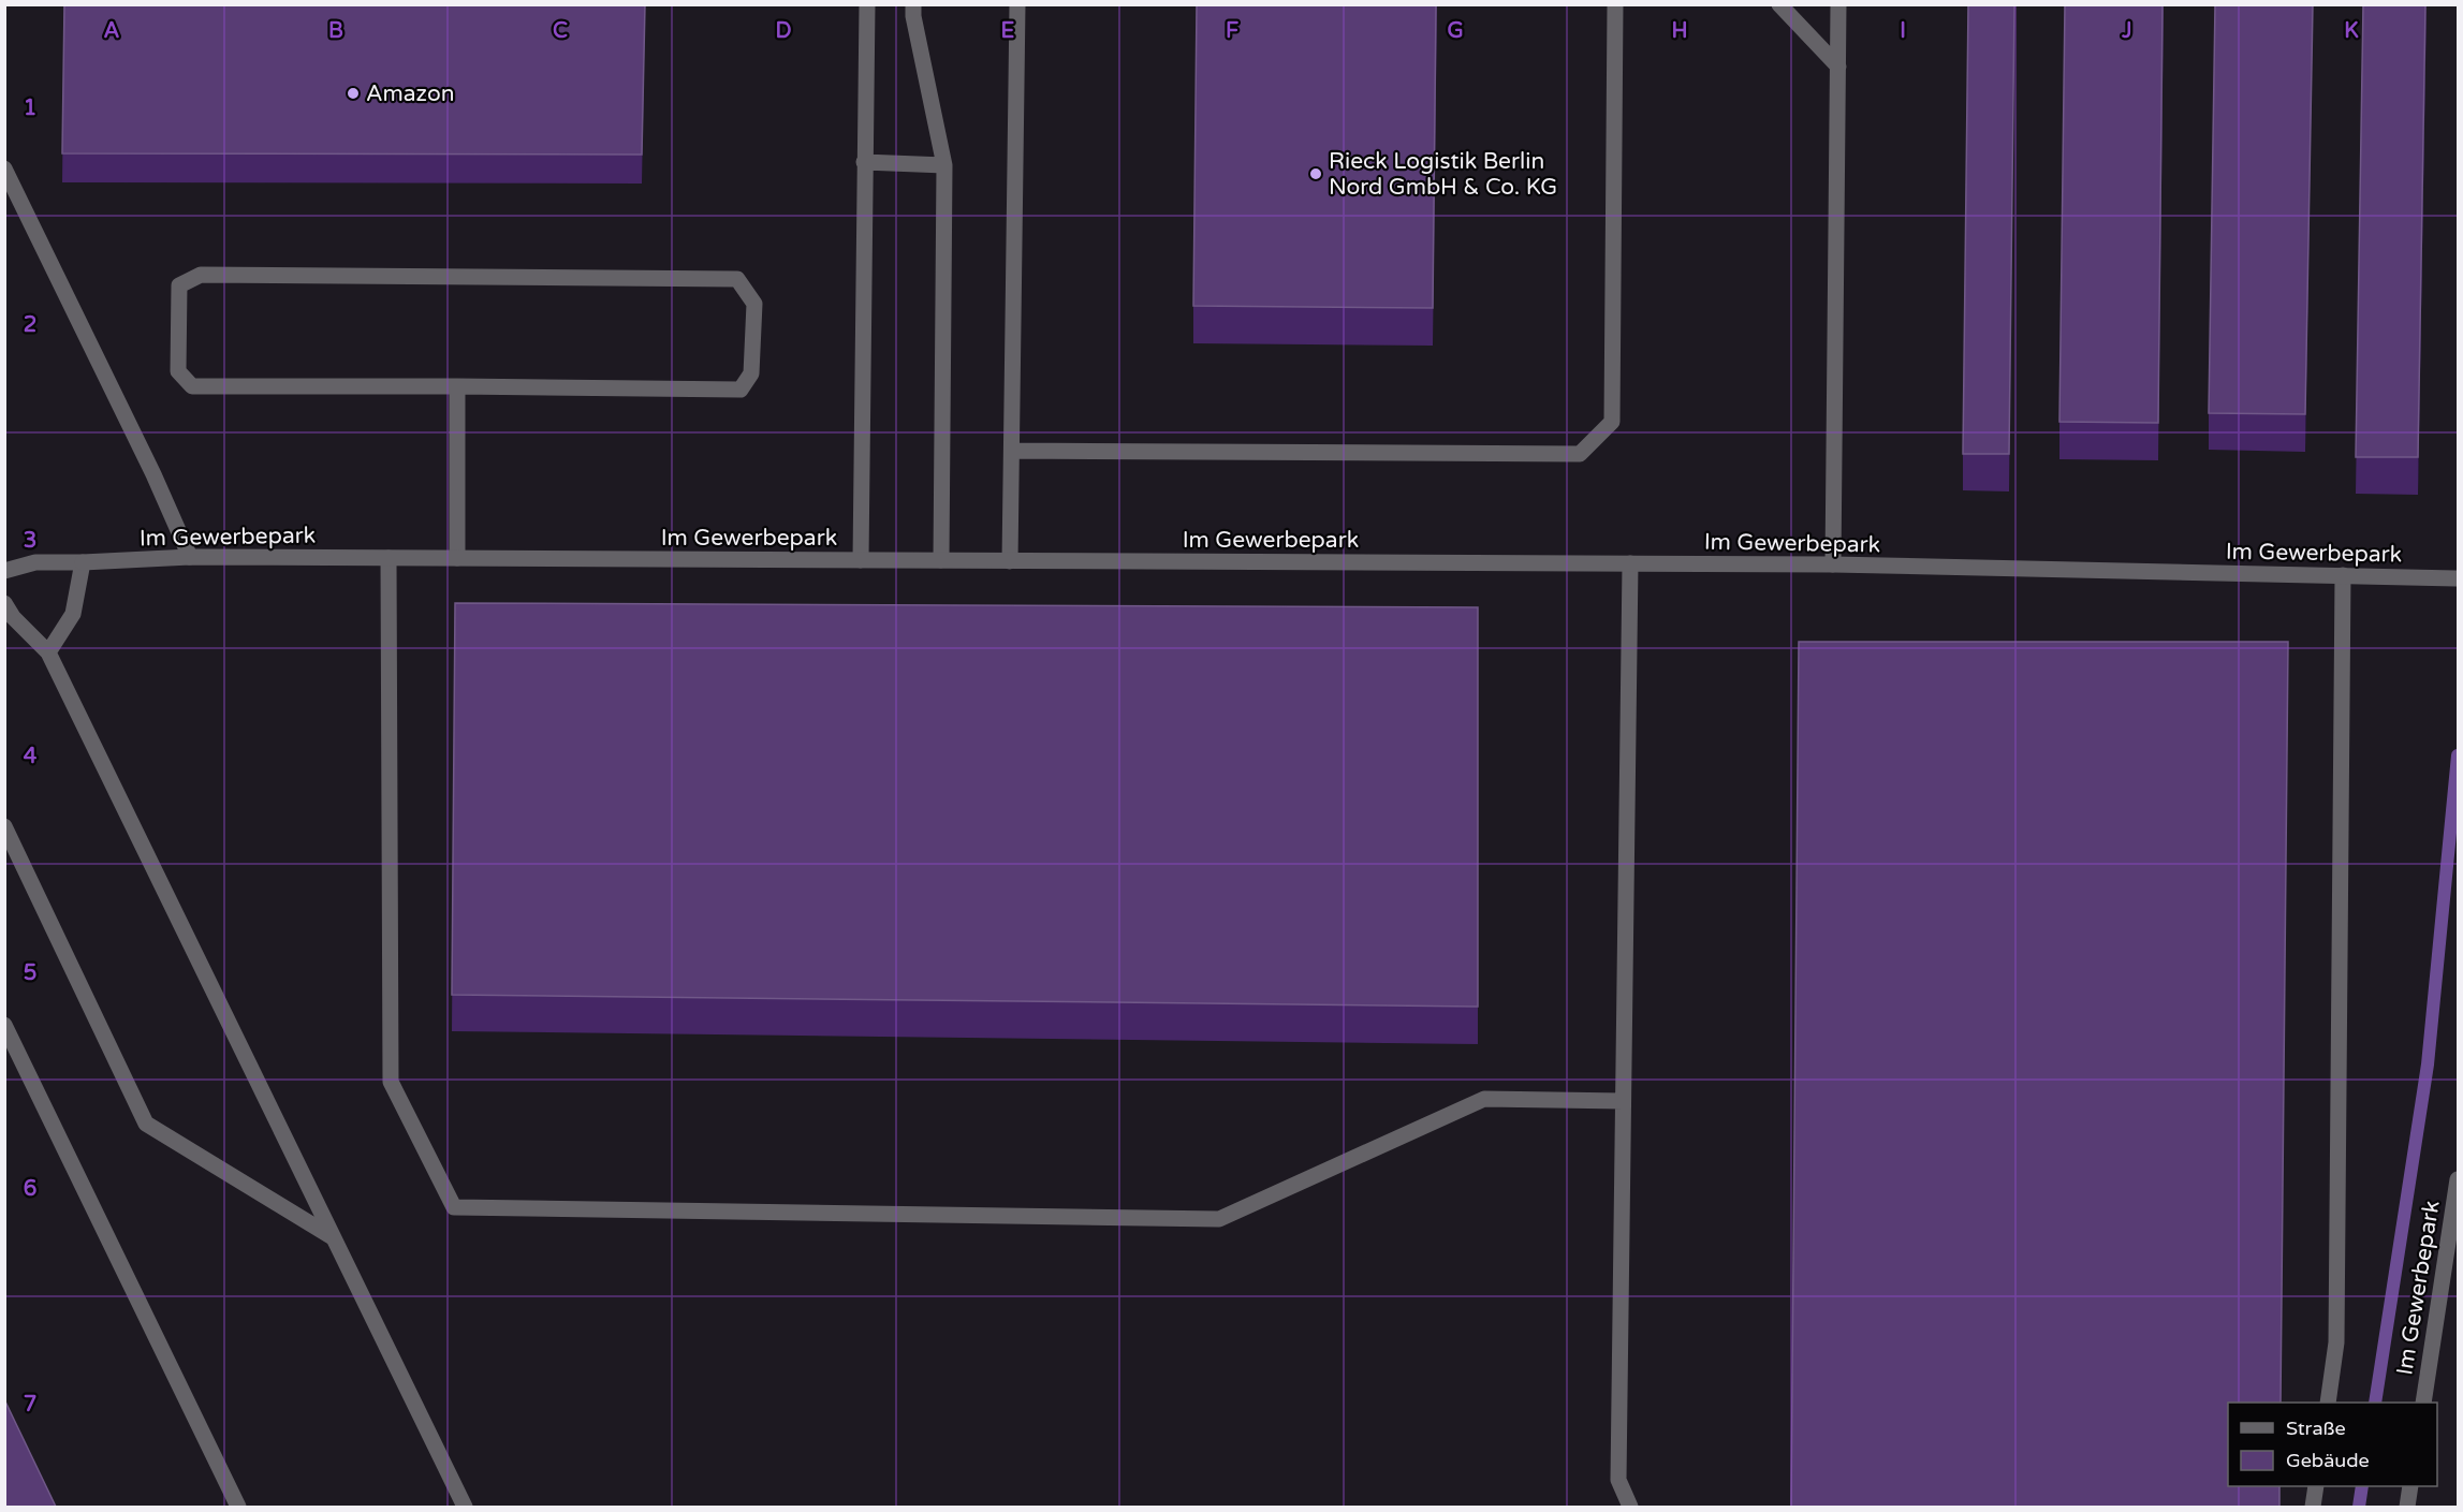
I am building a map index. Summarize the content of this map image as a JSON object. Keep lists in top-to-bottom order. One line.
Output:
{"streets":{"street":["Im Gewerbepark"]},"places":["Amazon","Rieck Logistik Berlin Nord GmbH & Co. KG"],"legend":["Straße","Gebäude"],"grid":{"columns":["A","B","C","D","E","F","G","H","I","J","K"],"rows":["1","2","3","4","5","6","7"]}}
